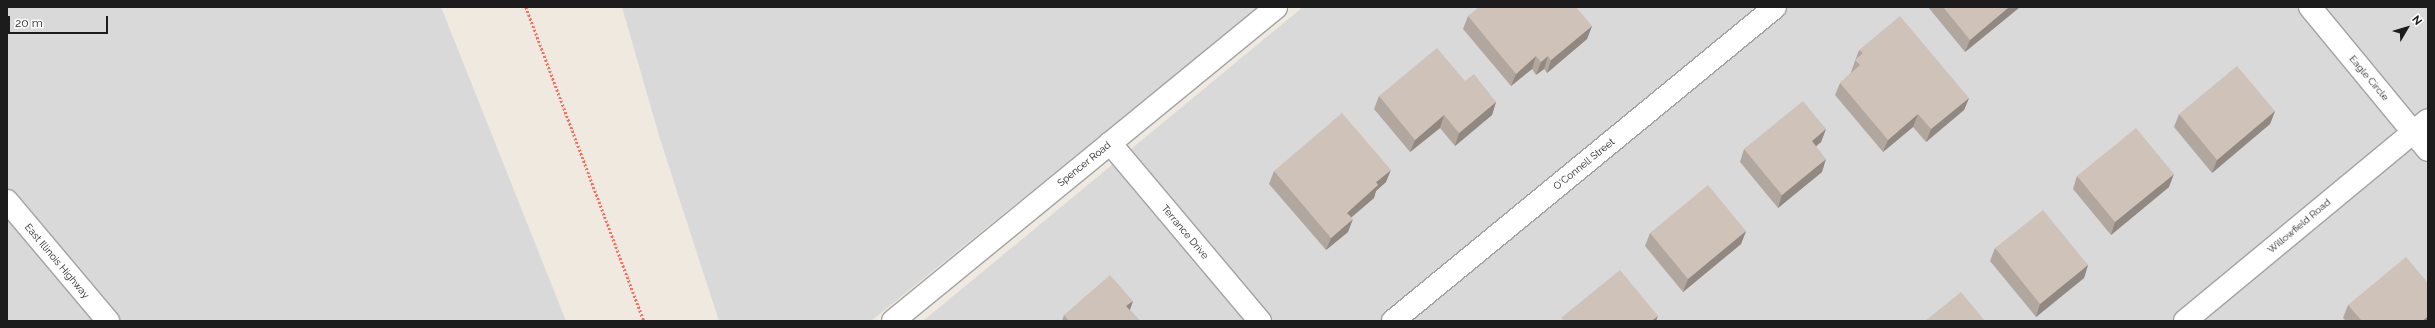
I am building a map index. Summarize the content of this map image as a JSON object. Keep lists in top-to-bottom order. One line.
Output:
{"streets":{"street":["Eagle Circle","Spencer Road","O'Connell Street","Willowfield Road","Terrance Drive","East Illinois Highway"]},"crossings":[["Eagle Circle","Willowfield Road"],["Spencer Road","Terrance Drive"]],"scale_bar":"20 m","north":"top right"}
